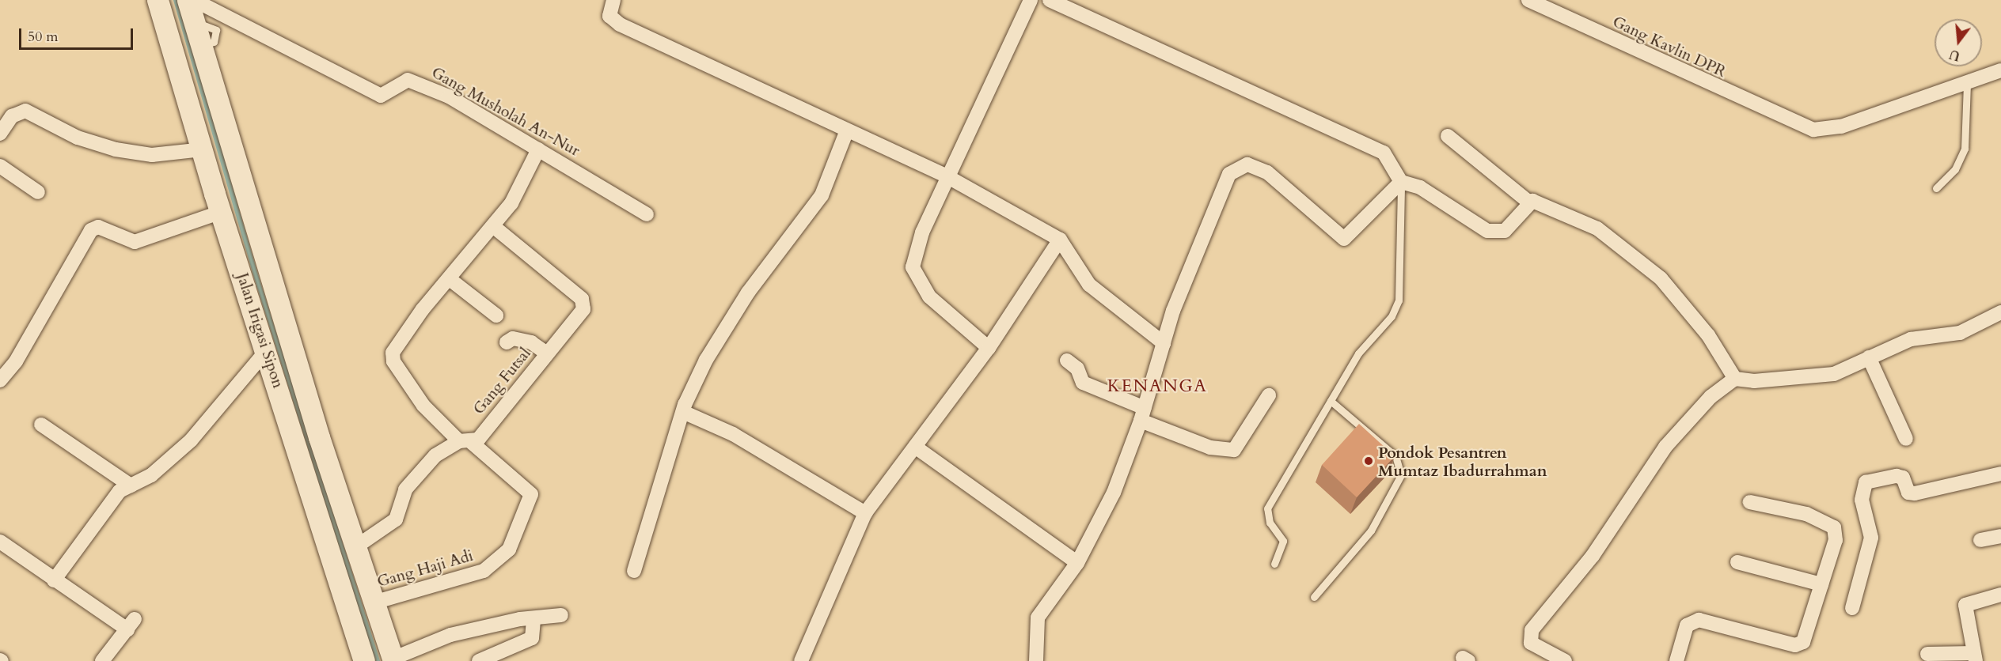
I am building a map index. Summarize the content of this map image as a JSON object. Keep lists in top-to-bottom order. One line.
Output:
{"streets":{"street":["Gang Kavlin DPR","Gang Musholah An-Nur","Jalan Irigasi Sipon","Gang Futsal","Gang Haji Adi"]},"crossings":[["Jalan Irigasi Sipon","Gang Futsal"],["Jalan Irigasi Sipon","Gang Haji Adi"],["Gang Futsal","Gang Haji Adi"]],"districts":["KENANGA"],"places":["Pondok Pesantren Mumtaz Ibadurrahman"],"scale_bar":"50 m","north":"bottom"}
